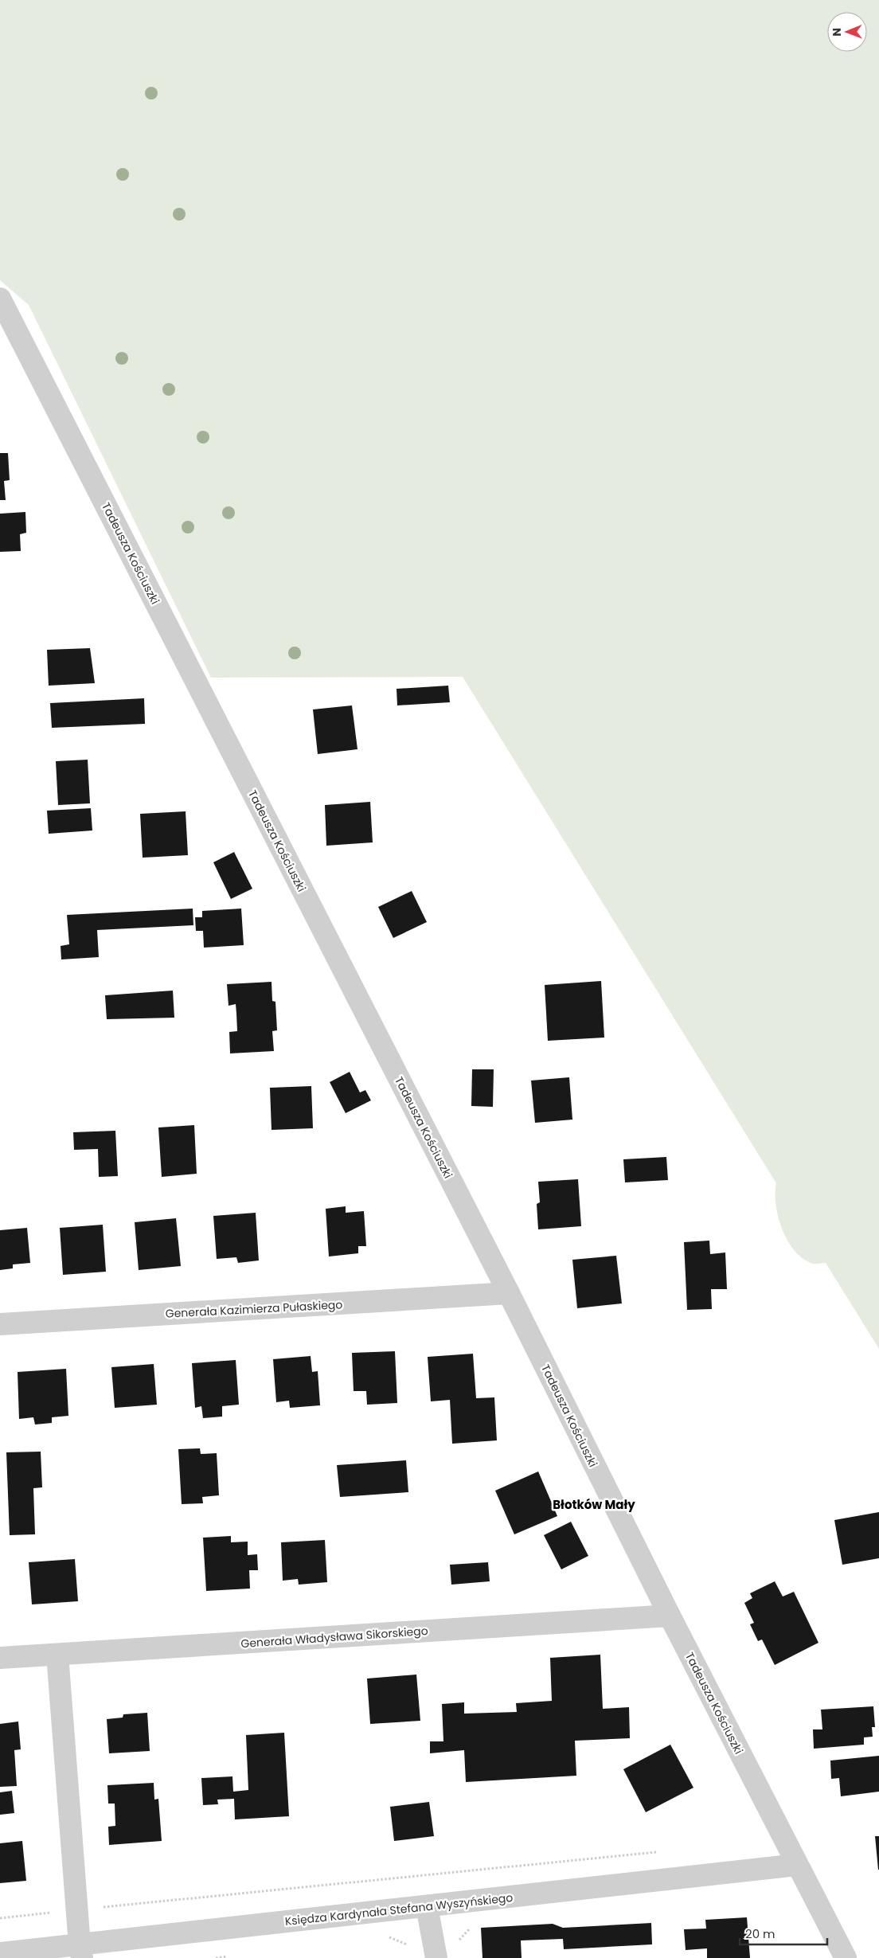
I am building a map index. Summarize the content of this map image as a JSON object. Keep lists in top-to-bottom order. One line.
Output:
{"streets":{"street":["Tadeusza Kościuszki","Generała Kazimierza Pułaskiego","Generała Władysława Sikorskiego","Księdza Kardynała Stefana Wyszyńskiego"]},"crossings":[["Tadeusza Kościuszki","Generała Kazimierza Pułaskiego"],["Tadeusza Kościuszki","Generała Władysława Sikorskiego"],["Tadeusza Kościuszki","Księdza Kardynała Stefana Wyszyńskiego"]],"districts":["Błotków Mały"],"scale_bar":"20 m","north":"left"}
